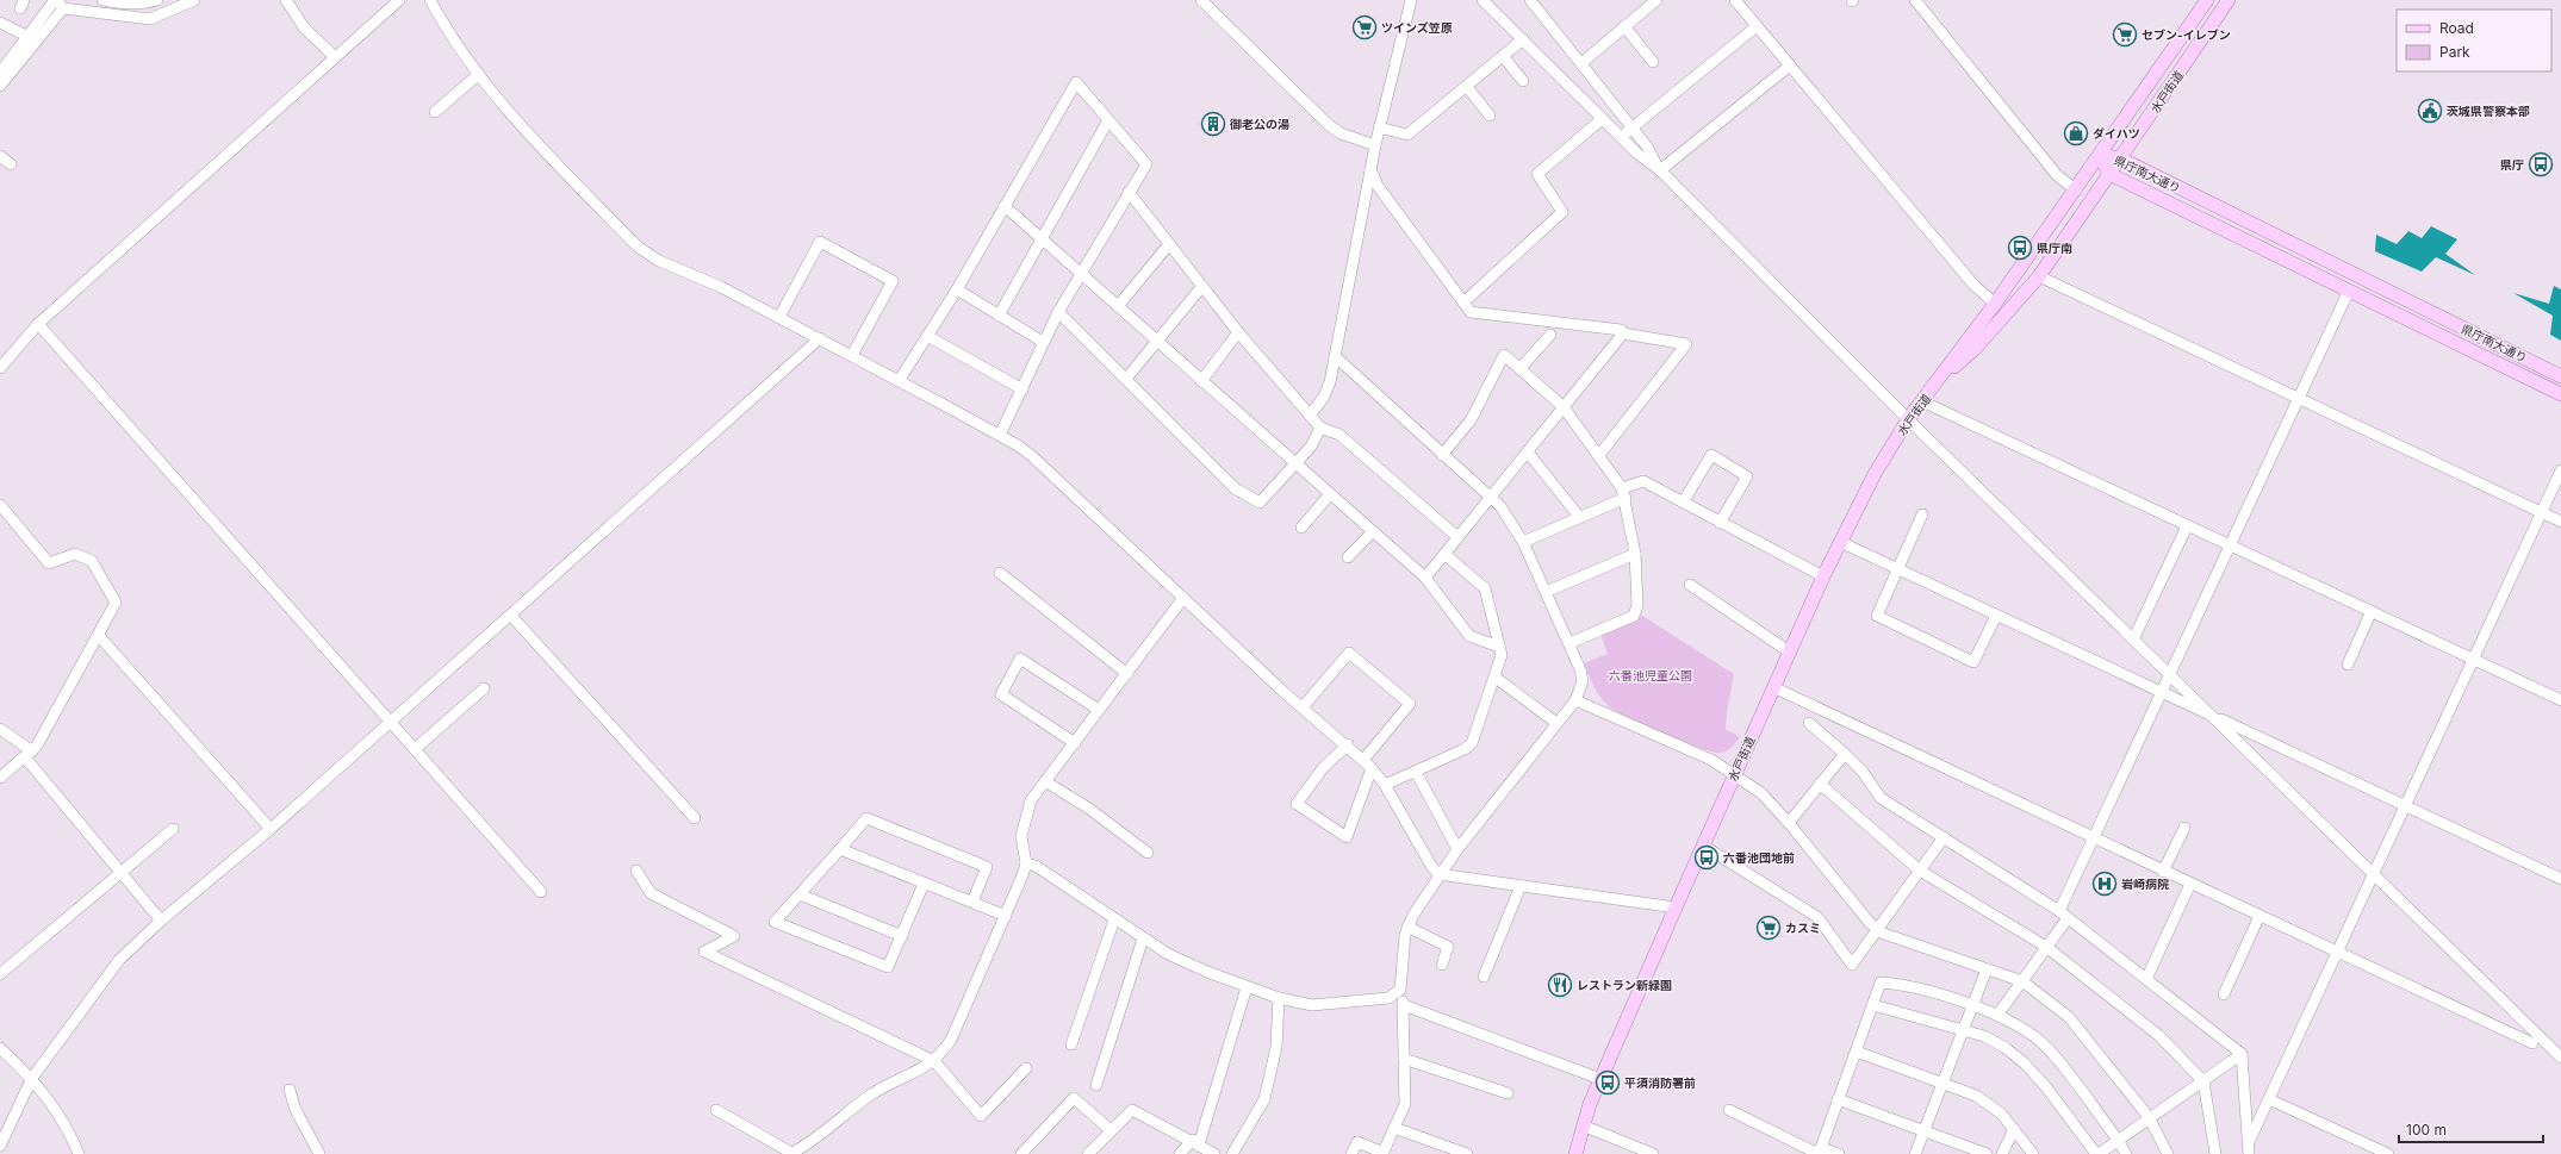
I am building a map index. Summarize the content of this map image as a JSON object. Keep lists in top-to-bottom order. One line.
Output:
{"streets":{"main road":["水戸街道","県庁南大通り"]},"crossings":[["水戸街道","県庁南大通り"]],"parks":["六番池児童公園"],"places":{"supermarket":["ツインズ笠原","セブン-イレブン","カスミ"],"public building":["茨城県警察本部"],"building":["御老公の湯"],"shop":["ダイハツ"],"bus stop":["県庁","県庁南","六番池団地前","平須消防署前"],"hospital":["岩崎病院"],"restaurant":["レストラン新緑園"]},"legend":["Road","Park"],"scale_bar":"100 m"}
